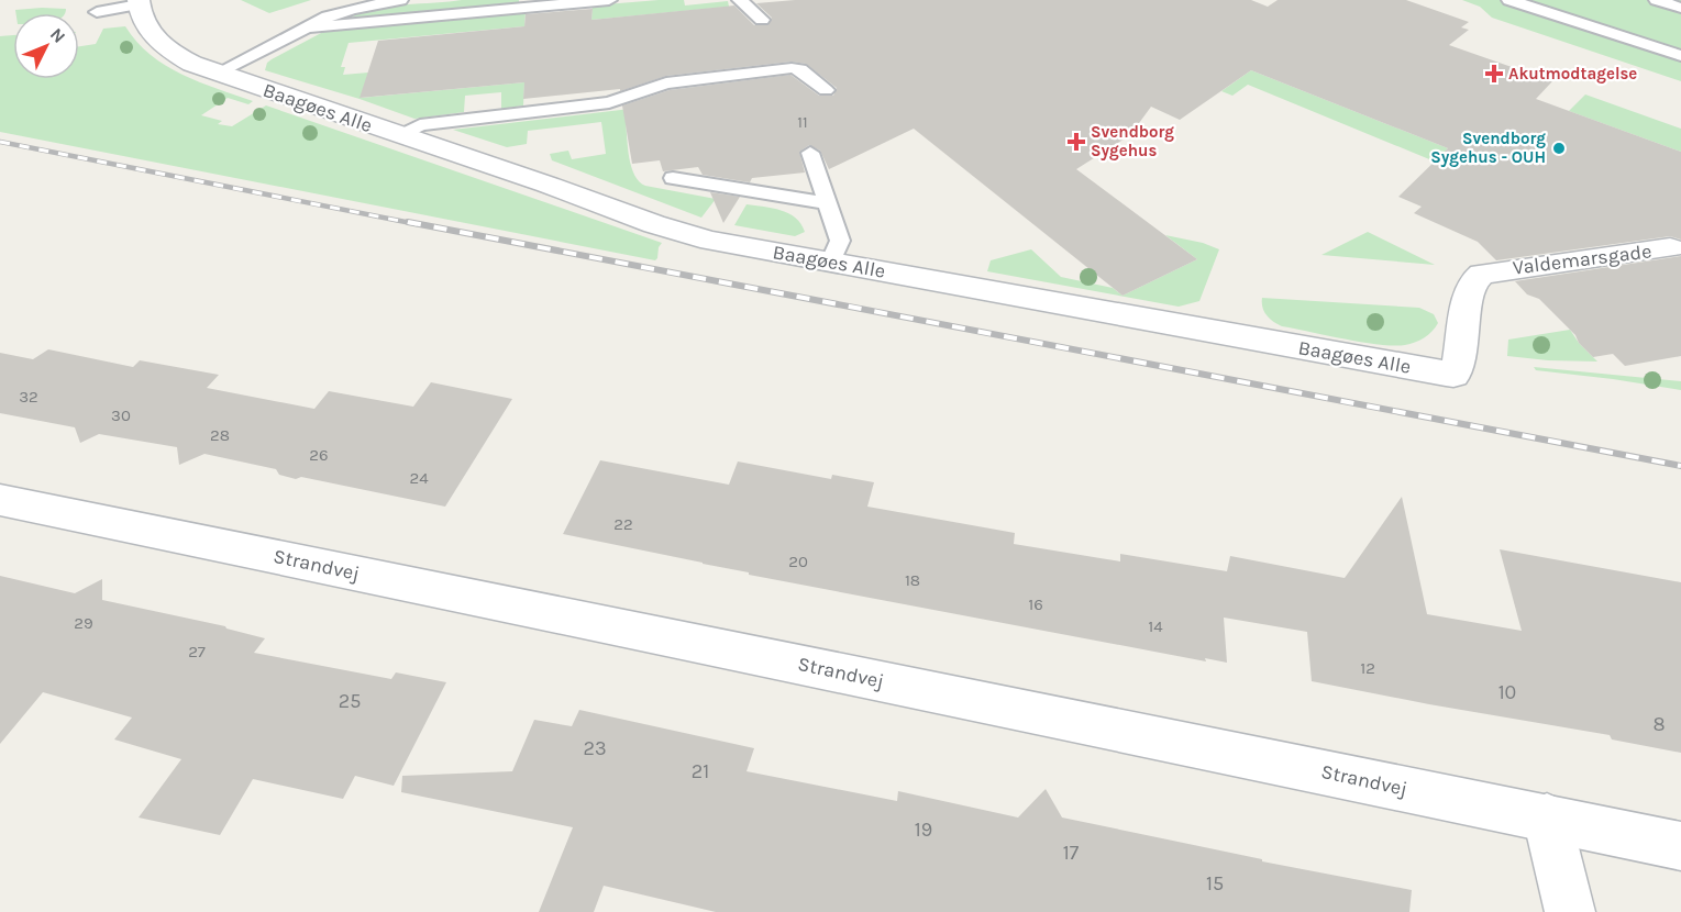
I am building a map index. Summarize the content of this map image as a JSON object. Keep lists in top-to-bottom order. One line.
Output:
{"streets":{"street":["Baagøes Alle","Valdemarsgade","Strandvej"]},"crossings":[["Baagøes Alle","Valdemarsgade"]],"places":{"health":["Akutmodtagelse","Svendborg Sygehus"],"other":["Svendborg Sygehus - OUH"]},"house_numbers":["11","32","30","28","26","24","22","20","18","16","29","14","27","12","10","25","8","23","21","19","17","15"],"north":"top right"}
